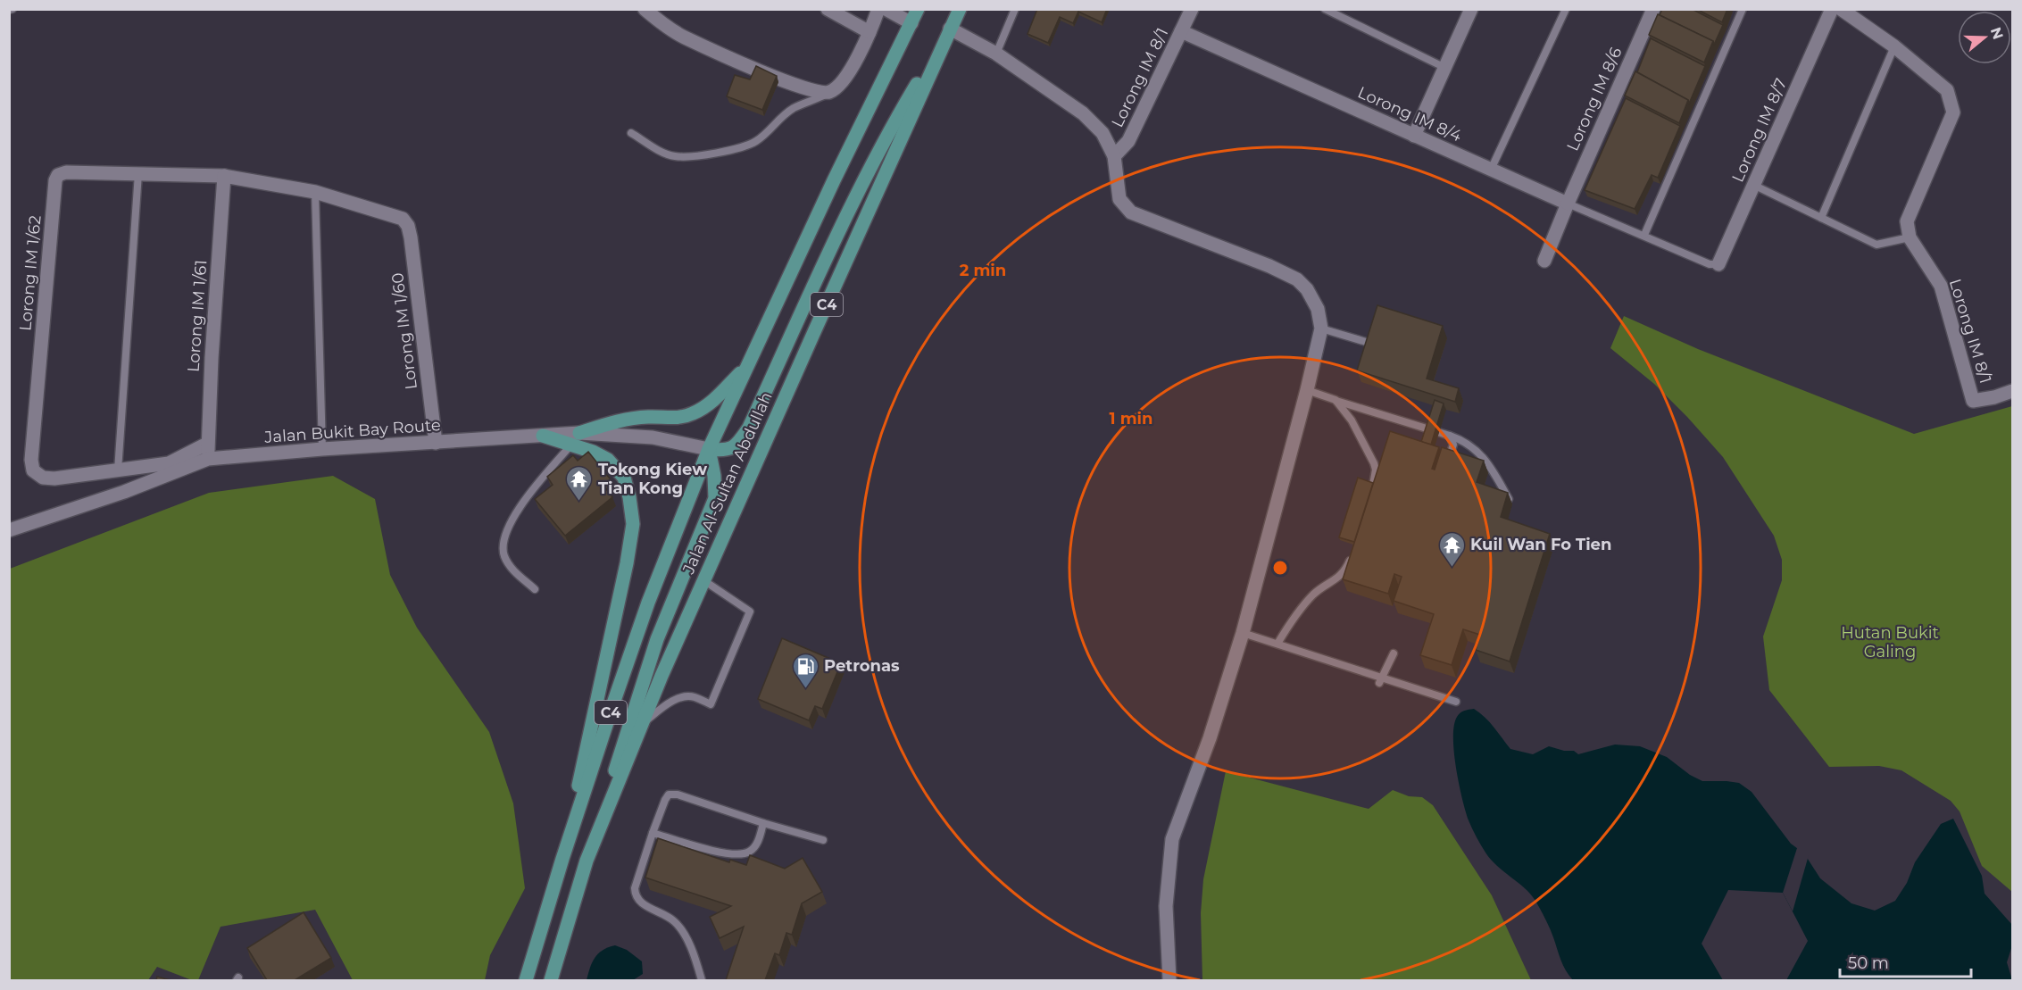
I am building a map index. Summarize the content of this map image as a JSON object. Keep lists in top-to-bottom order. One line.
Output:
{"streets":{"main road":["C4","Jalan Al-Sultan Abdullah"],"street":["Lorong IM 8/1","Lorong IM 8/6","Lorong IM 8/4","Lorong IM 8/7","Lorong IM 1/62","Lorong IM 1/61","Lorong IM 1/60","Jalan Bukit Bay Route"]},"crossings":[["Lorong IM 8/1","Lorong IM 8/4"],["Lorong IM 8/6","Lorong IM 8/4"],["Lorong IM 1/61","Jalan Bukit Bay Route"],["Lorong IM 1/60","Jalan Bukit Bay Route"],["Jalan Bukit Bay Route","Jalan Al-Sultan Abdullah"]],"parks":["Hutan Bukit Galing"],"places":{"temple":["Tokong Kiew Tian Kong","Kuil Wan Fo Tien"],"fuel station":["Petronas"]},"scale_bar":"50 m","north":"right","rings":["2 min","1 min"]}
